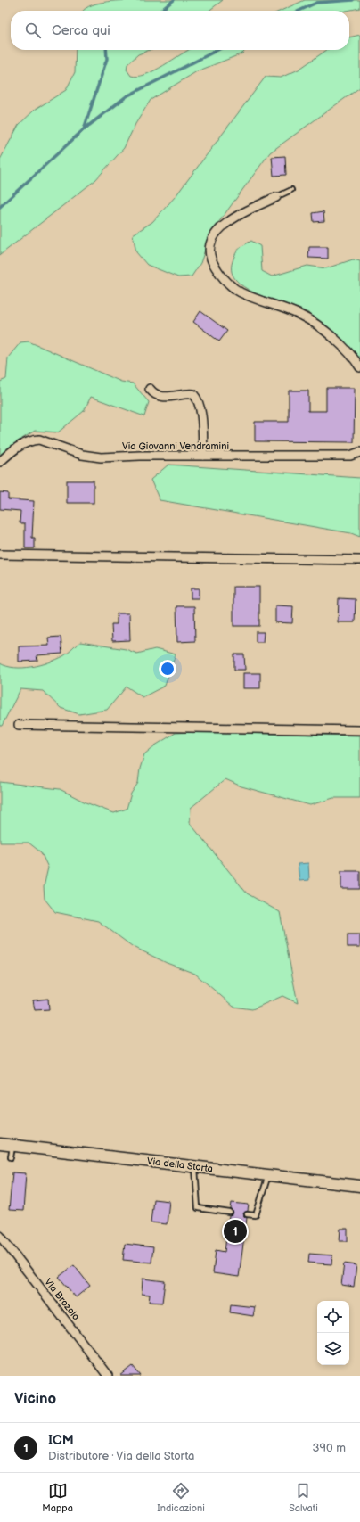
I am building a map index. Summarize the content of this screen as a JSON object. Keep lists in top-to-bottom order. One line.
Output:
{"streets":{"main road":["Via della Storta"],"street":["Via Giovanni Vendramini","Via Brozolo"]},"page":{"search":"Cerca qui","pins":"1","heading":"Vicino","list":[{"mark":"1","name":"ICM","note":"Distributore · Via della Storta","value":"390 m"}],"nav":["Mappa","Indicazioni","Salvati"]}}
